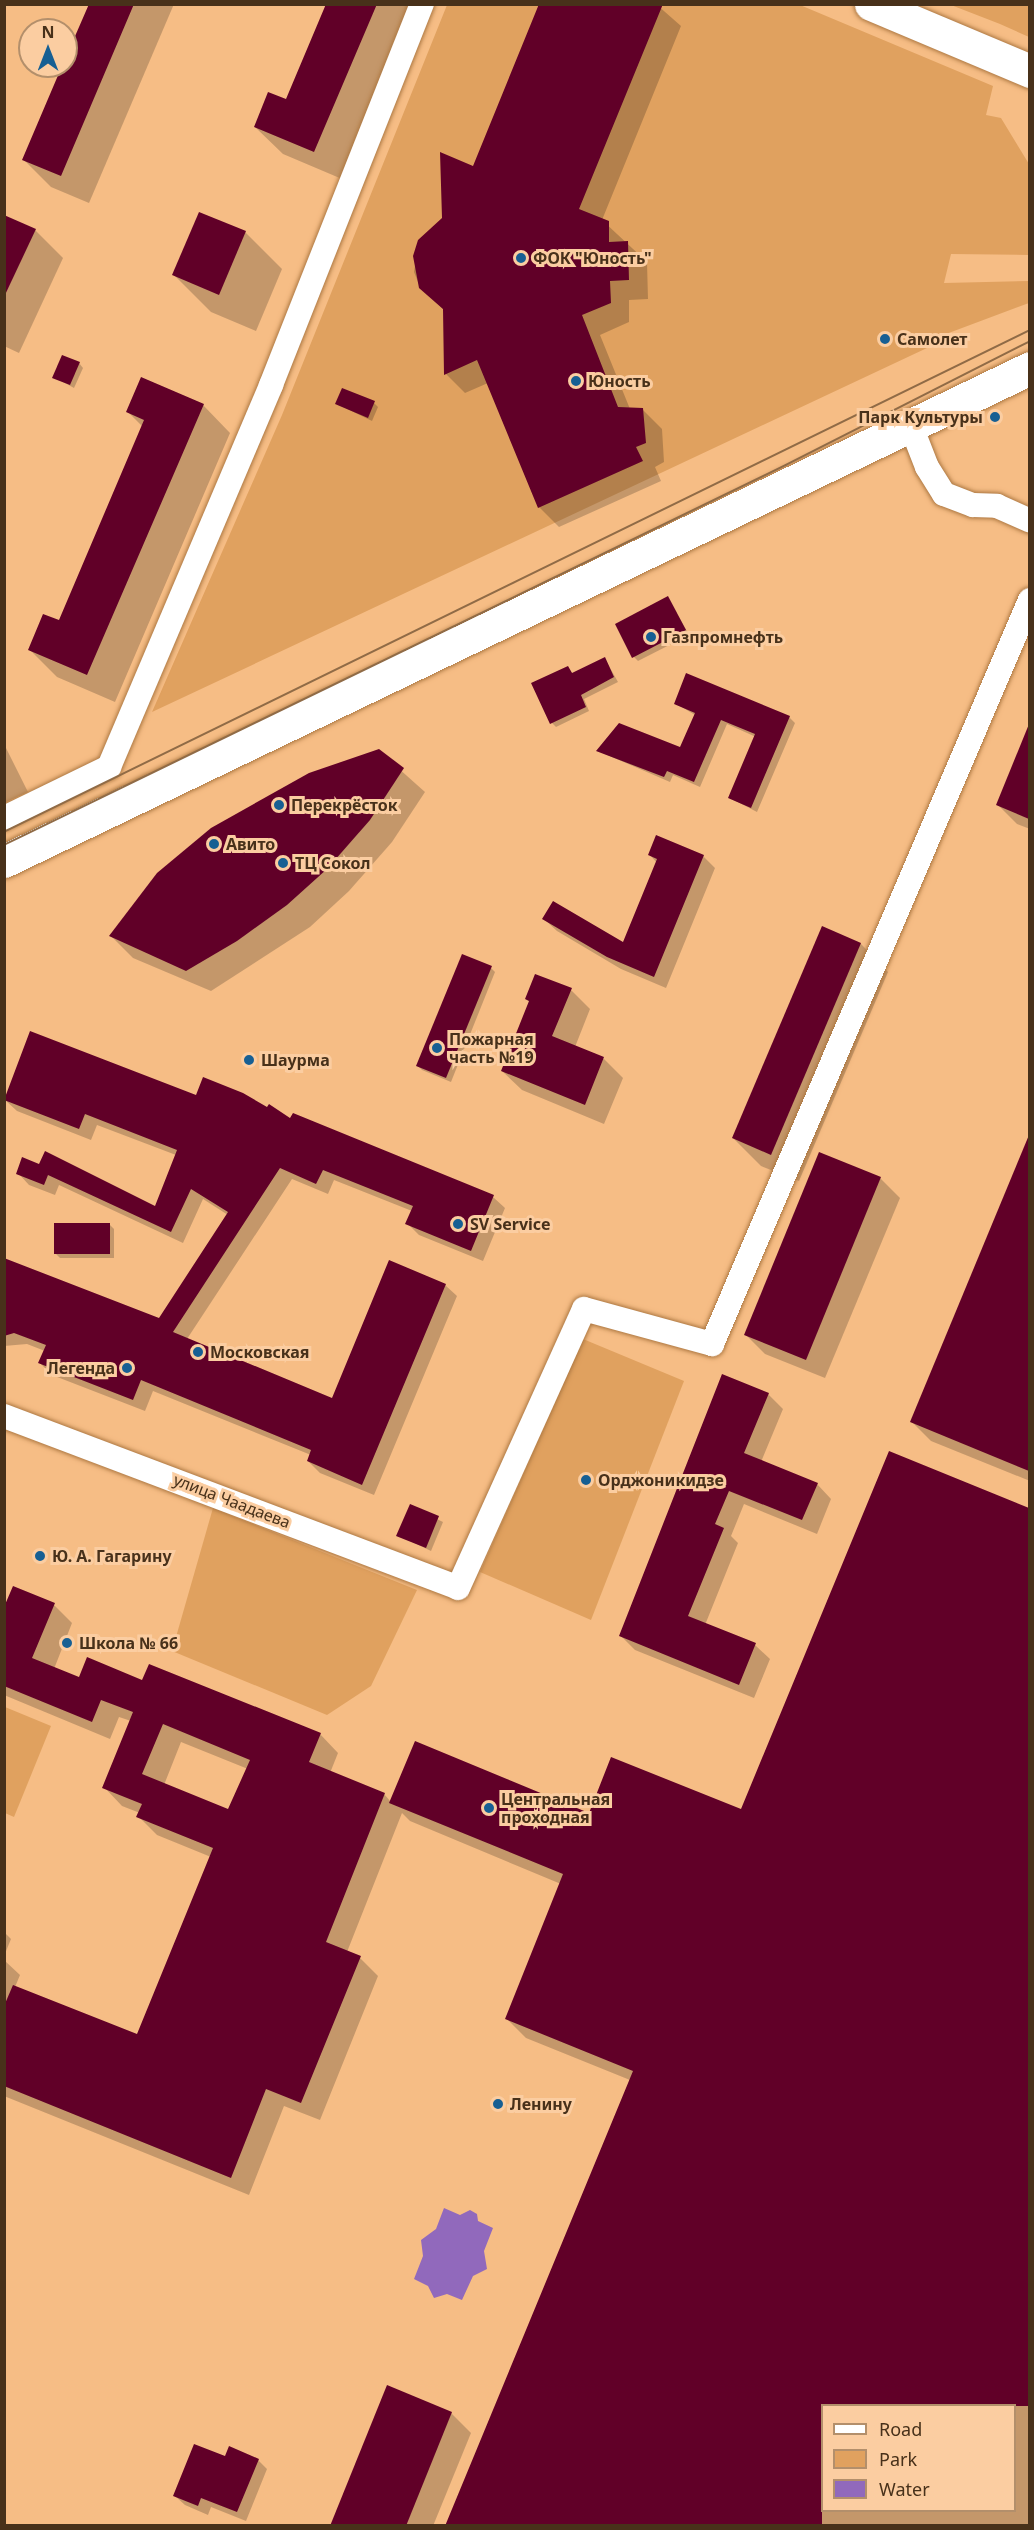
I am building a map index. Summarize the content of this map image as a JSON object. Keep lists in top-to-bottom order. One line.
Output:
{"streets":{"street":["улица Чаадаева"]},"places":["ФОК \"Юность\"","Самолет","Юность","Парк Культуры","Газпромнефть","Перекрёсток","Авито","ТЦ Сокол","Пожарная часть №19","Шаурма","SV Service","Московская","Легенда","Орджоникидзе","Ю. А. Гагарину","Школа № 66","Центральная проходная","Ленину"],"legend":["Road","Park","Water"],"north":"top"}
